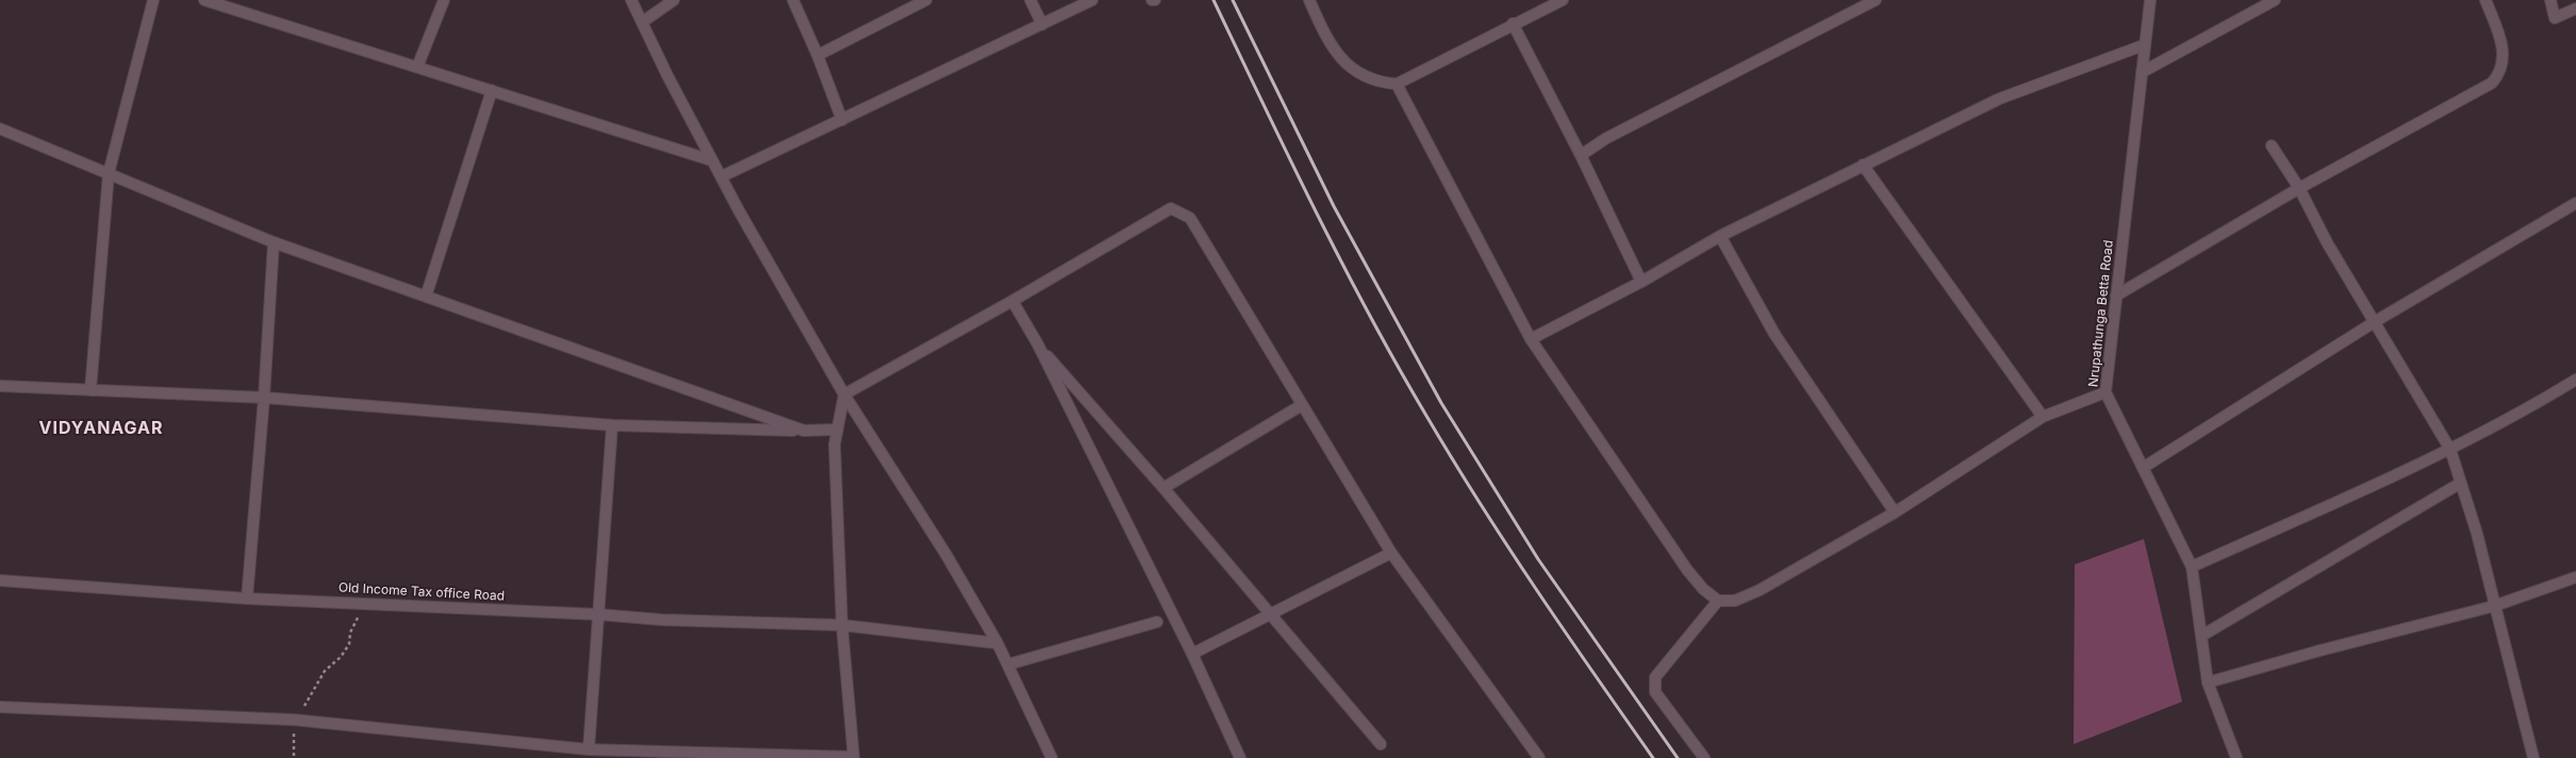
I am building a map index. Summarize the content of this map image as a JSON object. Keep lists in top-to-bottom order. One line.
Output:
{"streets":{"street":["Nrupathunga Betta Road","Old Income Tax office Road"]},"districts":["VIDYANAGAR"]}
